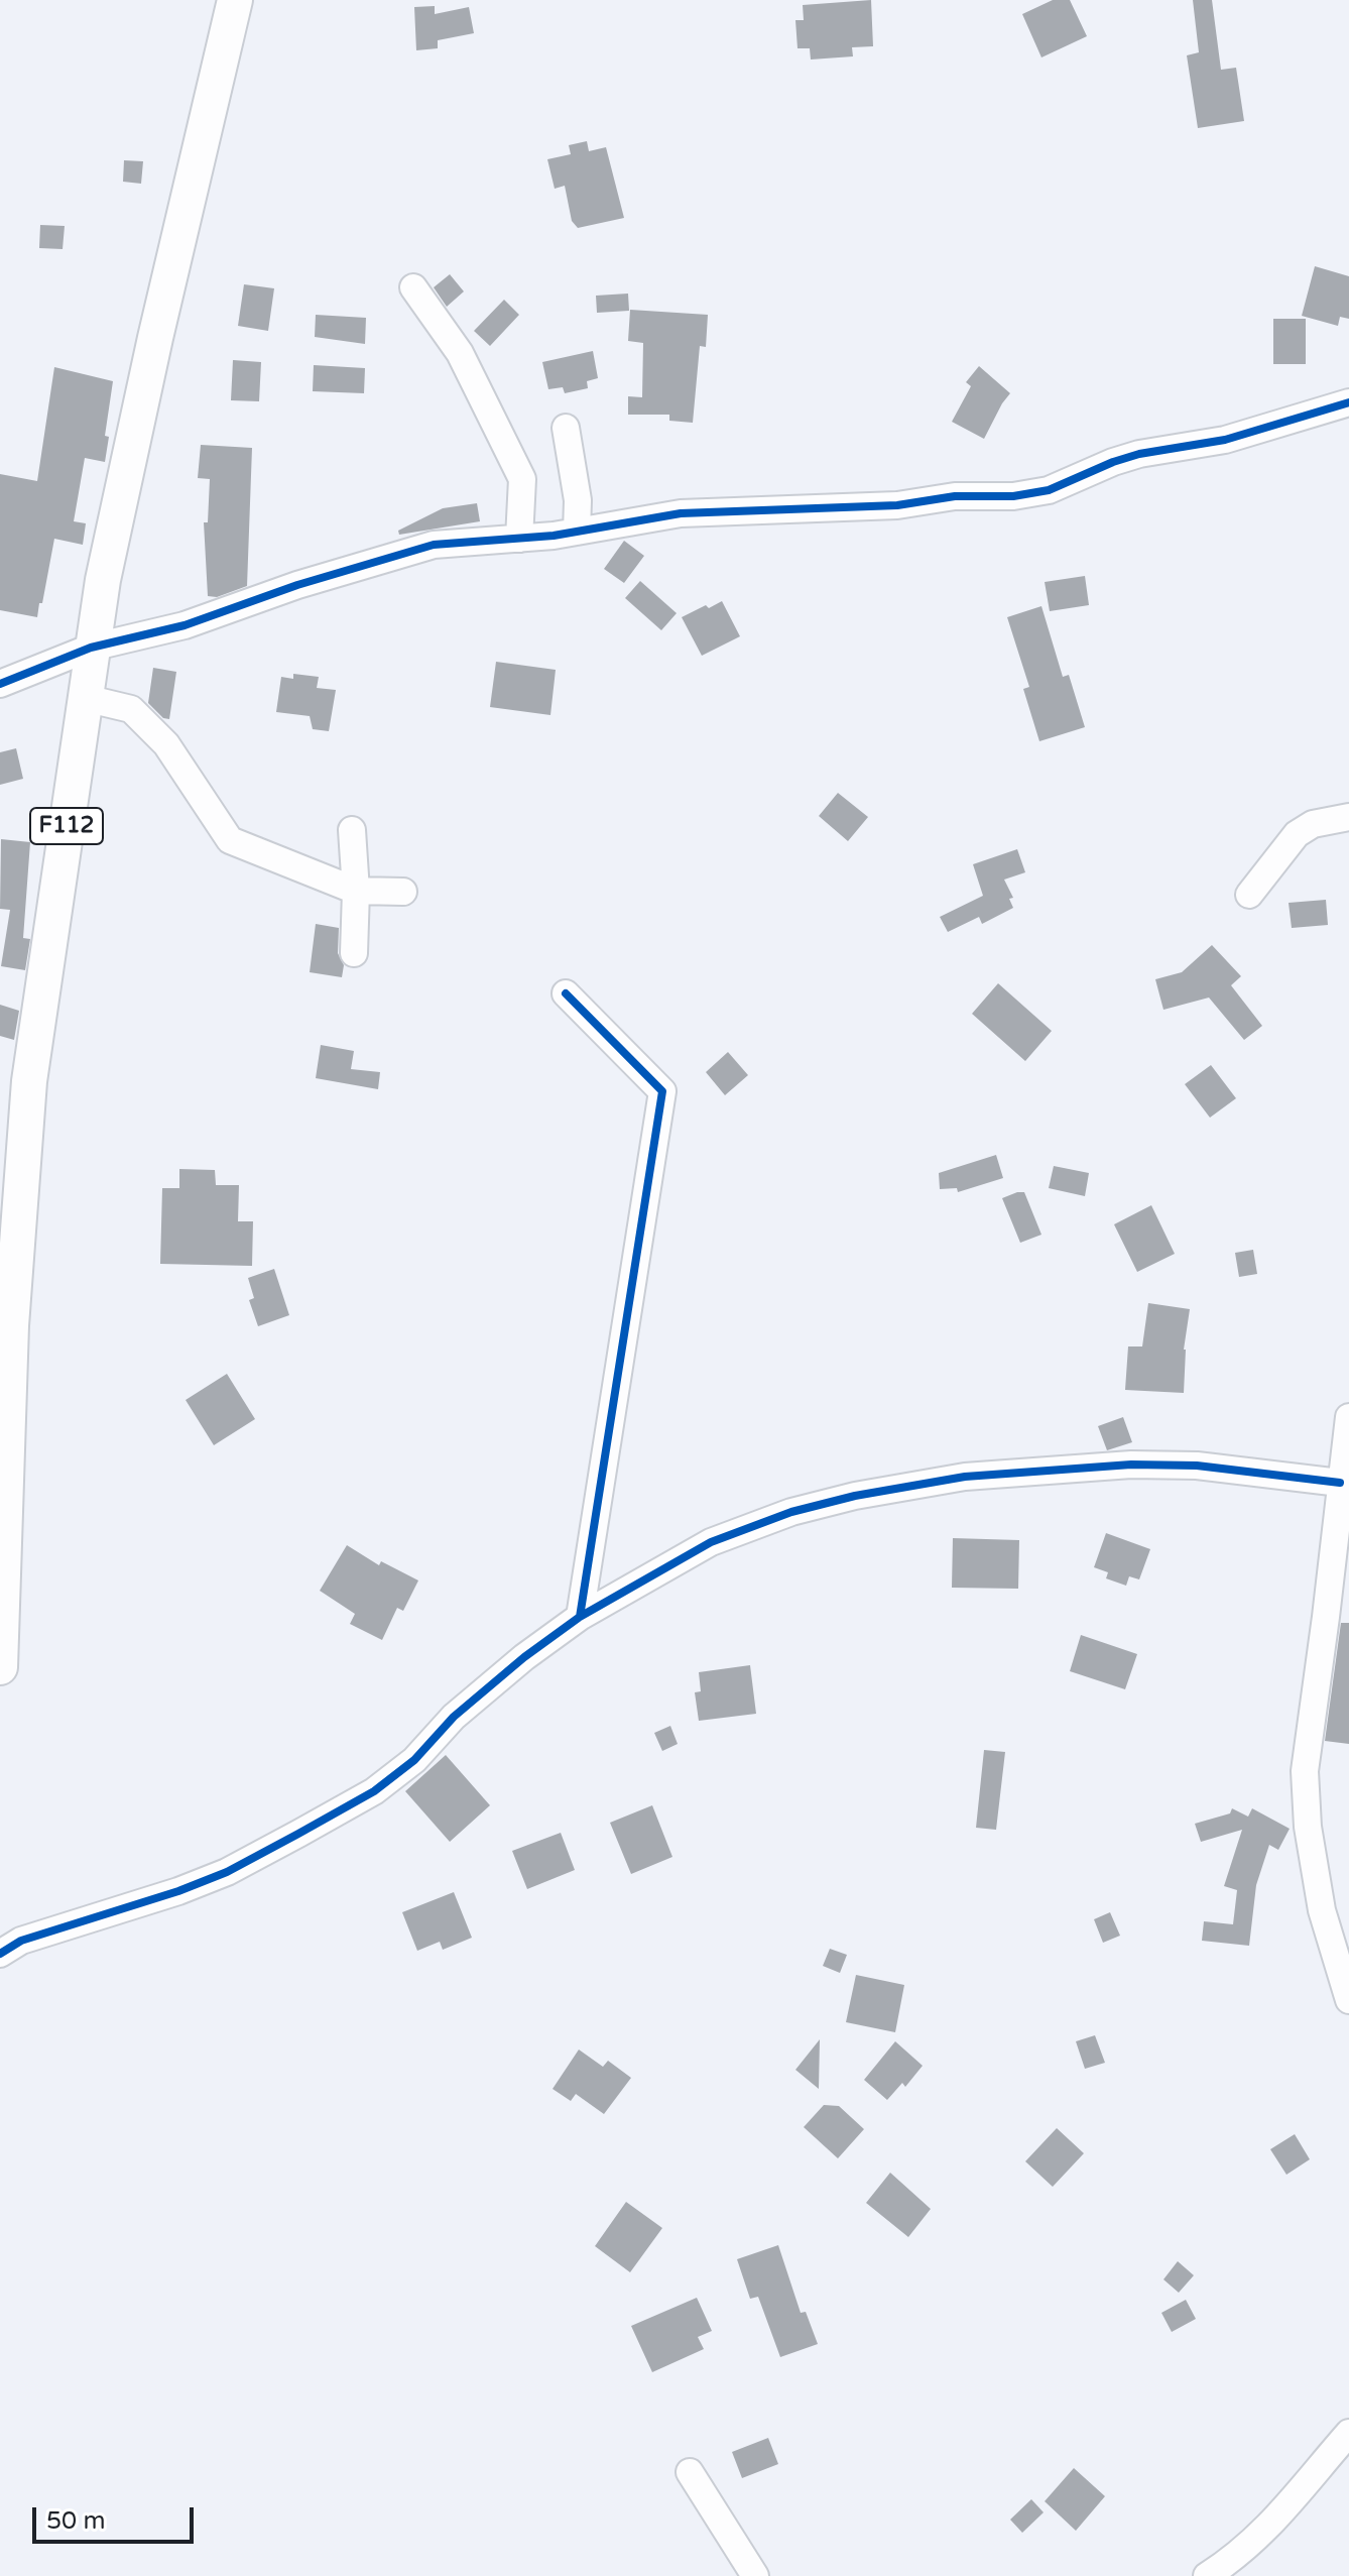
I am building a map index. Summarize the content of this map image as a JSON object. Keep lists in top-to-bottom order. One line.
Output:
{"streets":{"main road":["F112"]},"scale_bar":"50 m"}
